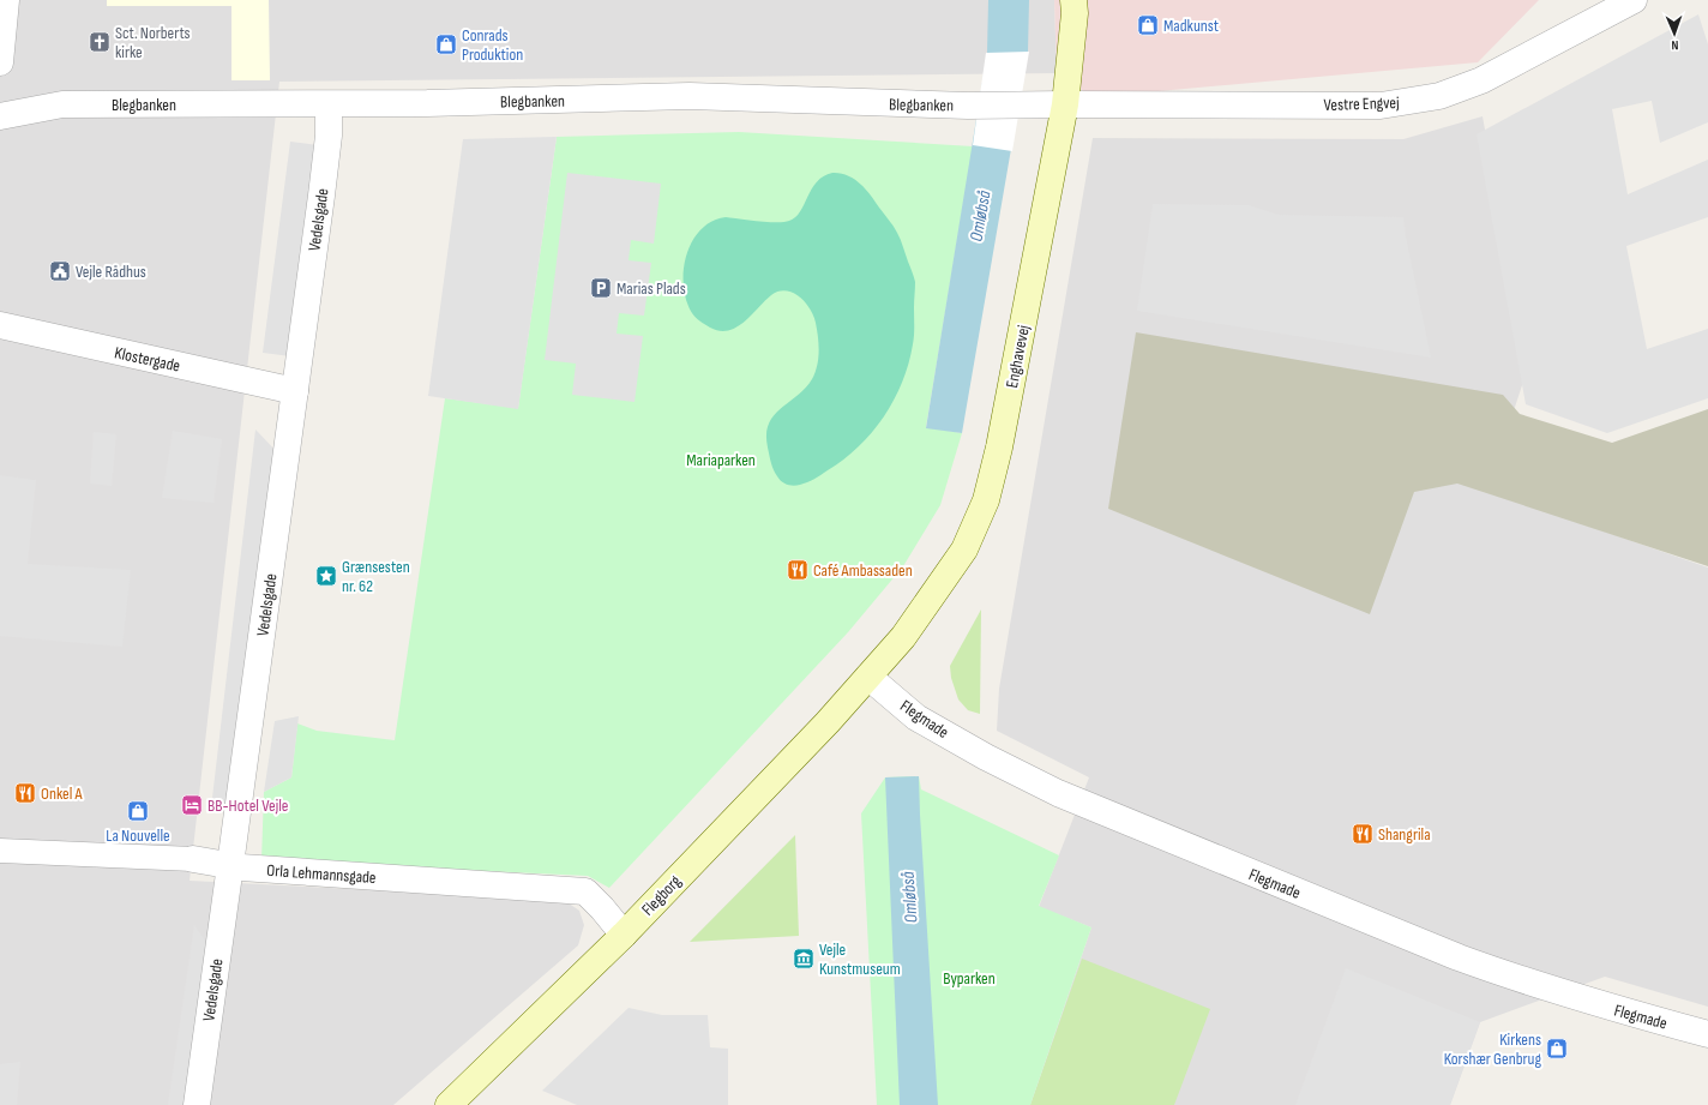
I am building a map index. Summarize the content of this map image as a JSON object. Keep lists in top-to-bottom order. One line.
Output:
{"streets":{"main road":["Enghavevej","Flegborg"],"street":["Blegbanken","Vestre Engvej","Vedelsgade","Klostergade","Flegmade","Orla Lehmannsgade"]},"crossings":[["Blegbanken","Vestre Engvej"],["Blegbanken","Vedelsgade"],["Blegbanken","Enghavevej"],["Vestre Engvej","Enghavevej"],["Vedelsgade","Klostergade"],["Vedelsgade","Orla Lehmannsgade"],["Enghavevej","Flegmade"],["Enghavevej","Flegborg"],["Flegmade","Flegborg"],["Orla Lehmannsgade","Flegborg"]],"water":["Omløbså"],"parks":["Mariaparken","Byparken"],"places":{"shop":["Madkunst","Conrads Produktion","La Nouvelle","Kirkens Korshær Genbrug"],"church":["Sct. Norberts kirke"],"public building":["Vejle Rådhus"],"parking":["Marias Plads"],"restaurant":["Café Ambassaden","Onkel A","Shangrila"],"place":["Grænsesten nr. 62"],"hotel":["BB-Hotel Vejle"],"museum":["Vejle Kunstmuseum"]},"north":"bottom"}
